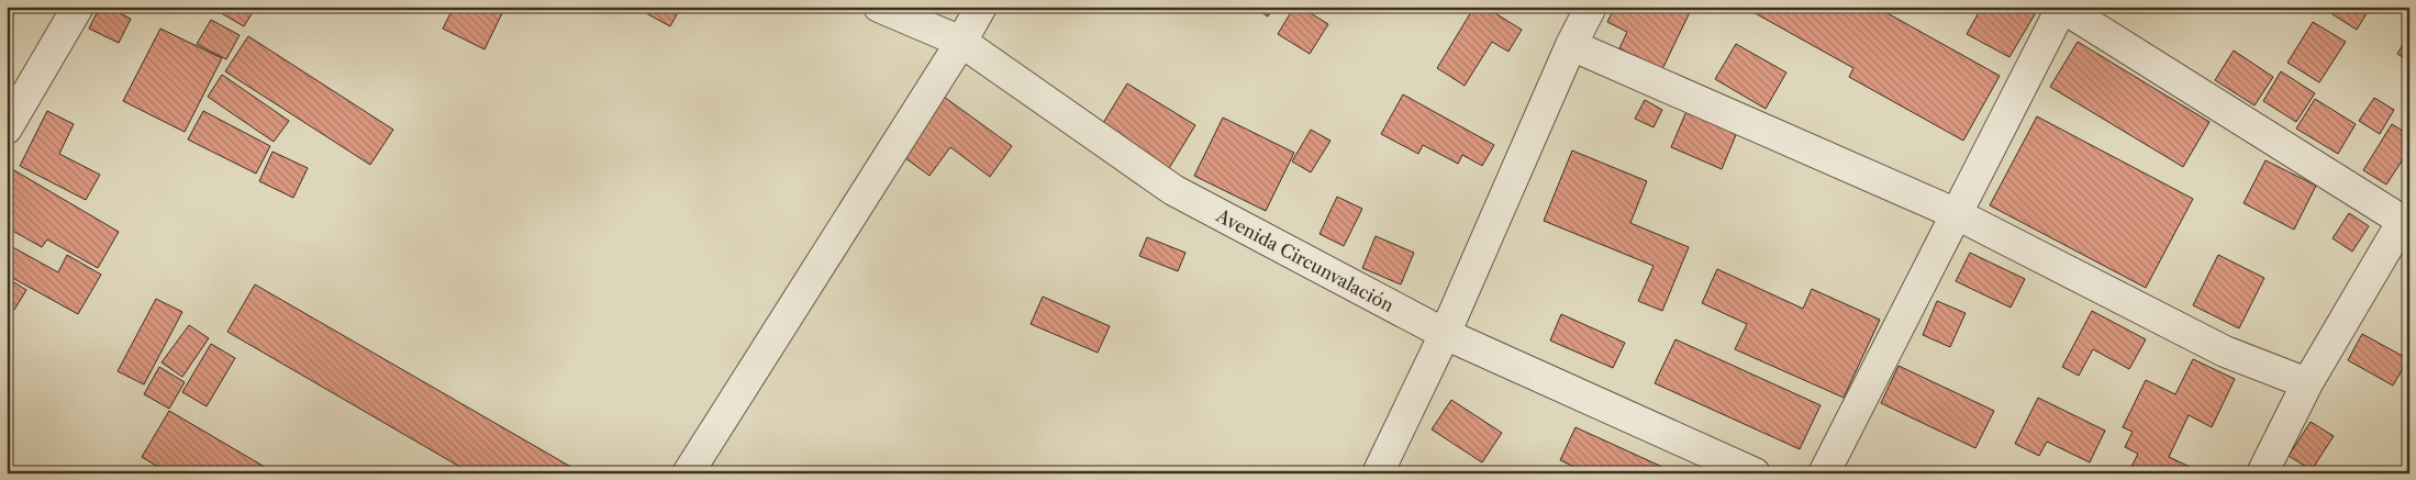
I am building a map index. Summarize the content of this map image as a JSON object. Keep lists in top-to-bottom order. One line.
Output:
{"streets":{"street":["Avenida Circunvalación"]}}
